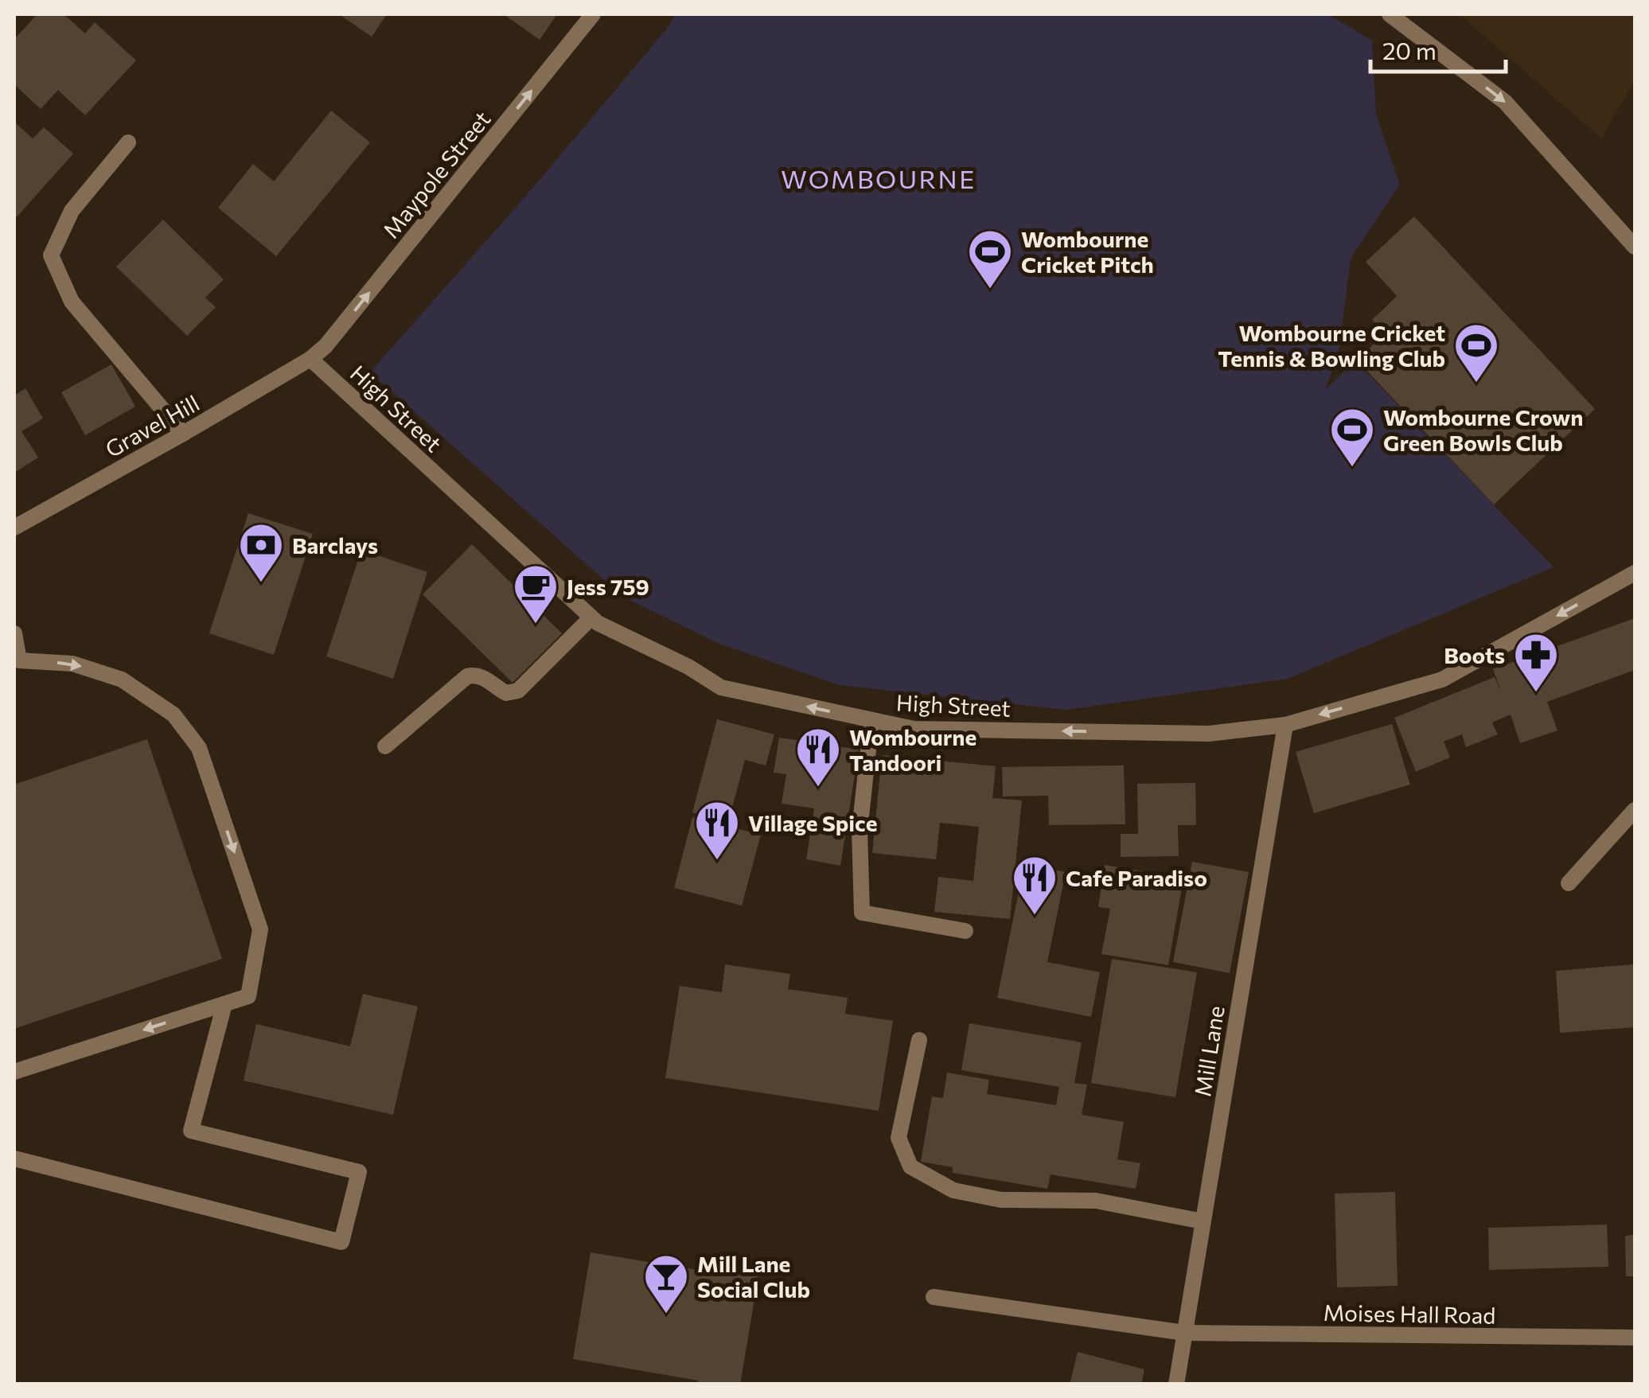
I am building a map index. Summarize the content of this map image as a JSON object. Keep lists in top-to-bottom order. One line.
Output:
{"streets":{"street":["Maypole Street","High Street","Gravel Hill","Mill Lane","Moises Hall Road"]},"crossings":[["Maypole Street","High Street"],["Maypole Street","Gravel Hill"],["High Street","Gravel Hill"],["High Street","Mill Lane"],["Mill Lane","Moises Hall Road"]],"one_way":["Maypole Street","High Street"],"districts":["WOMBOURNE"],"places":{"sports":["Wombourne Cricket Pitch","Wombourne Cricket Tennis & Bowling Club","Wombourne Crown Green Bowls Club"],"bank":["Barclays"],"cafe":["Jess 759"],"pharmacy":["Boots"],"restaurant":["Wombourne Tandoori","Village Spice","Cafe Paradiso"],"bar":["Mill Lane Social Club"]},"scale_bar":"20 m"}
